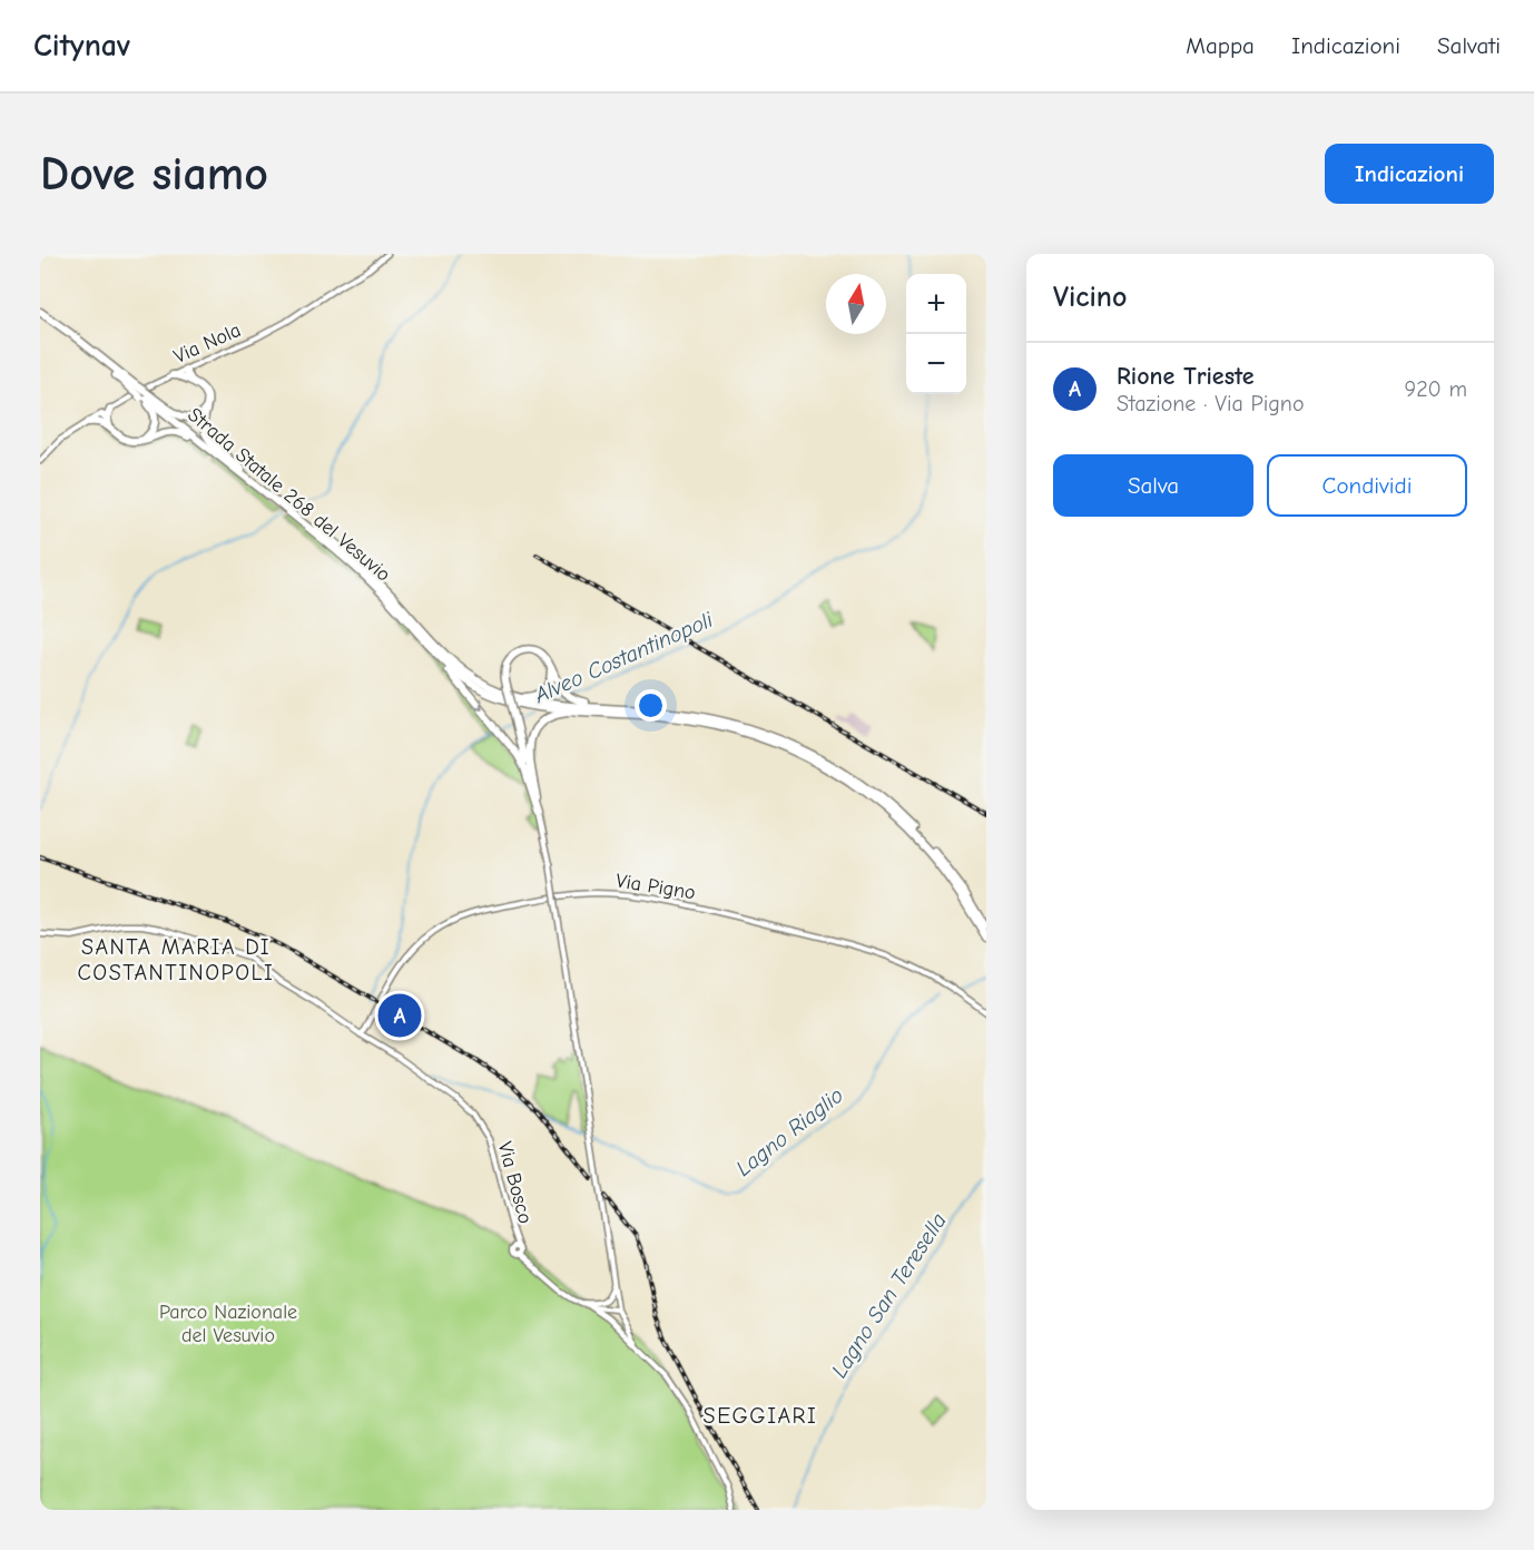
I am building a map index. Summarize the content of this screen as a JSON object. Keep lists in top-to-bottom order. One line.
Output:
{"streets":{"highway":["Strada Statale 268 del Vesuvio"],"main road":["Via Nola","Via Pigno","Via Bosco"]},"crossings":[["Via Pigno","Via Bosco"]],"districts":["SANTA MARIA DI COSTANTINOPOLI","SEGGIARI"],"water":["Alveo Costantinopoli","Lagno Riaglio","Lagno San Teresella"],"parks":["Parco Nazionale del Vesuvio"],"north":"top","page":{"header":"Citynav","nav":["Mappa","Indicazioni","Salvati"],"buttons":["Indicazioni",["Salva","Condividi"]],"title":"Dove siamo","heading":"Vicino","map_buttons":["+","−"],"list":[{"mark":"A","name":"Rione Trieste","note":"Stazione · Via Pigno","value":"920 m"}],"pins":"A"}}
